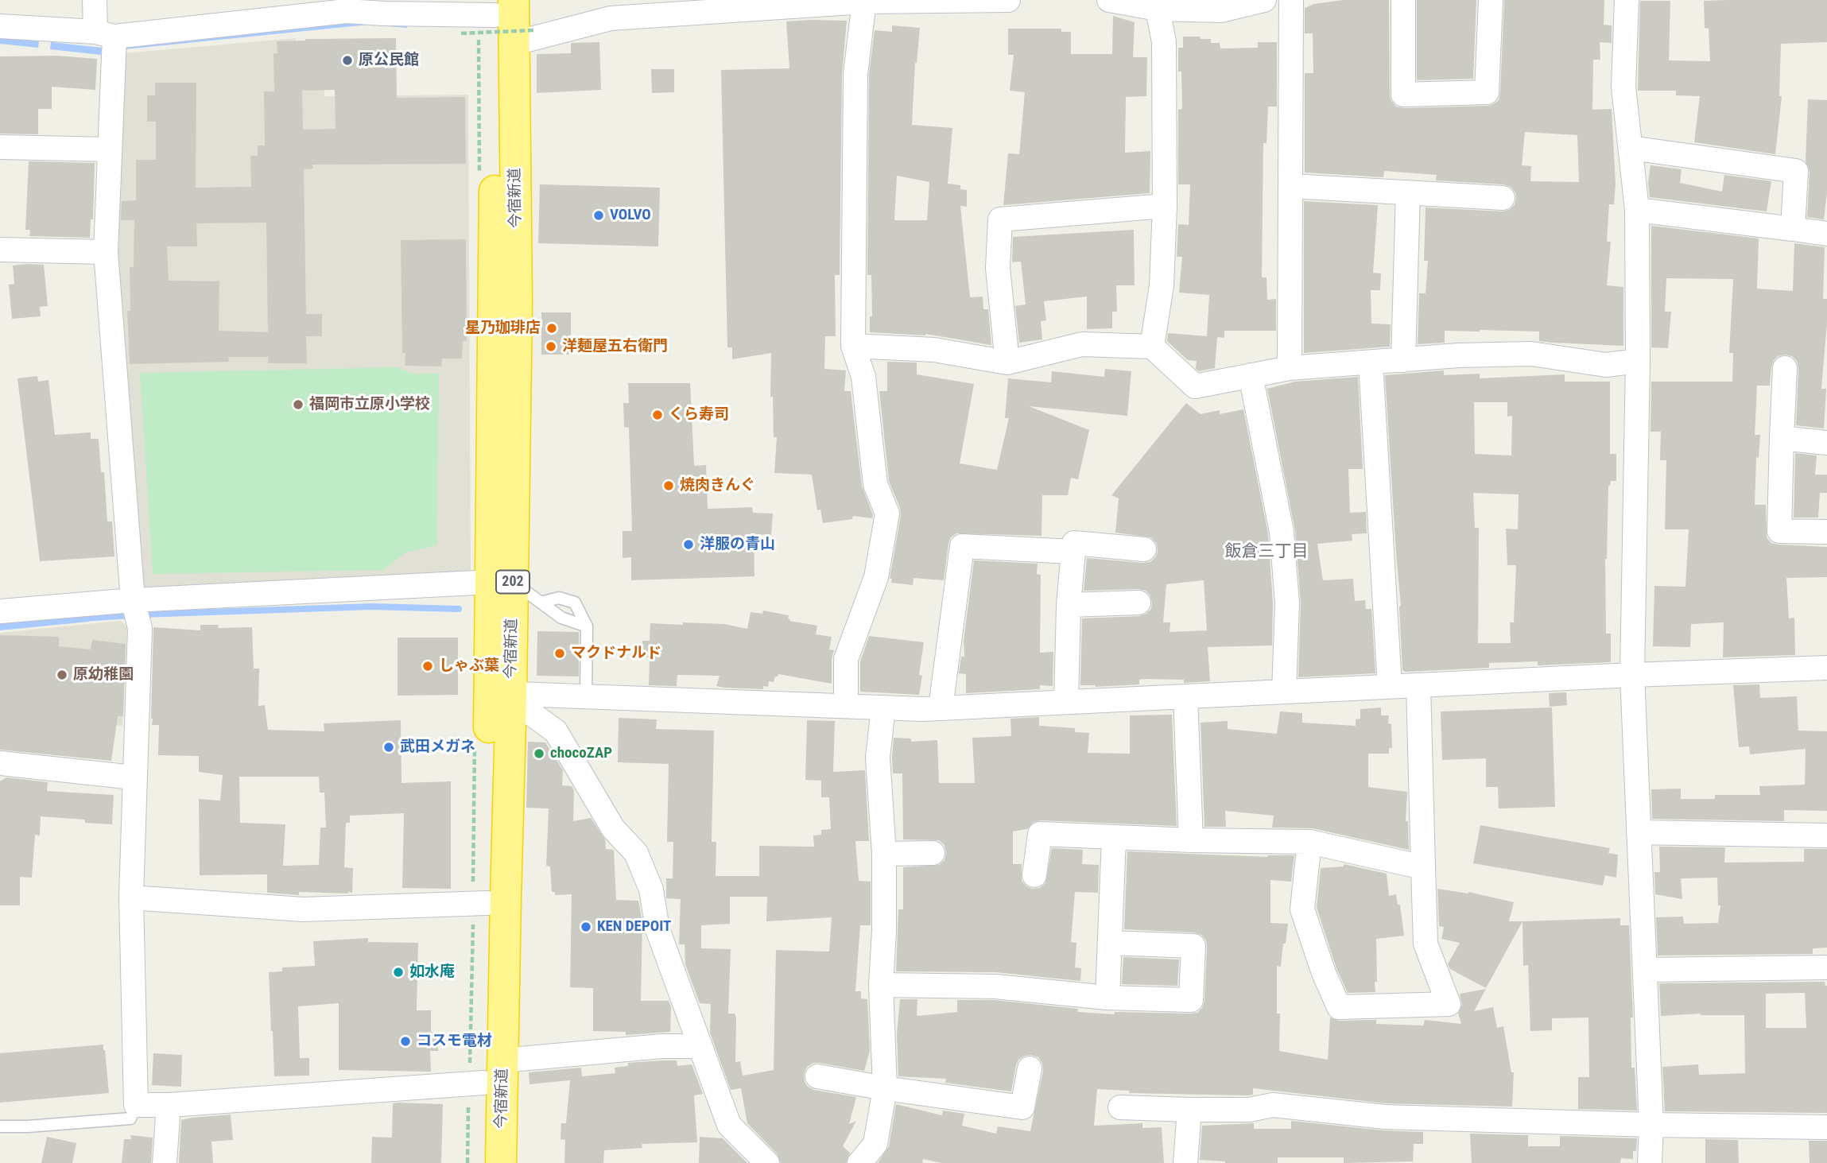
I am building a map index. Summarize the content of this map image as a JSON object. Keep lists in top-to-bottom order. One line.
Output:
{"streets":{"highway":["今宿新道","202"]},"districts":["飯倉三丁目"],"places":["原公民館","VOLVO","星乃珈琲店","洋麺屋五右衛門","福岡市立原小学校","くら寿司","焼肉きんぐ","洋服の青山","マクドナルド","しゃぶ葉","原幼稚園","武田メガネ","chocoZAP","KEN DEPOIT","如水庵","コスモ電材"]}
